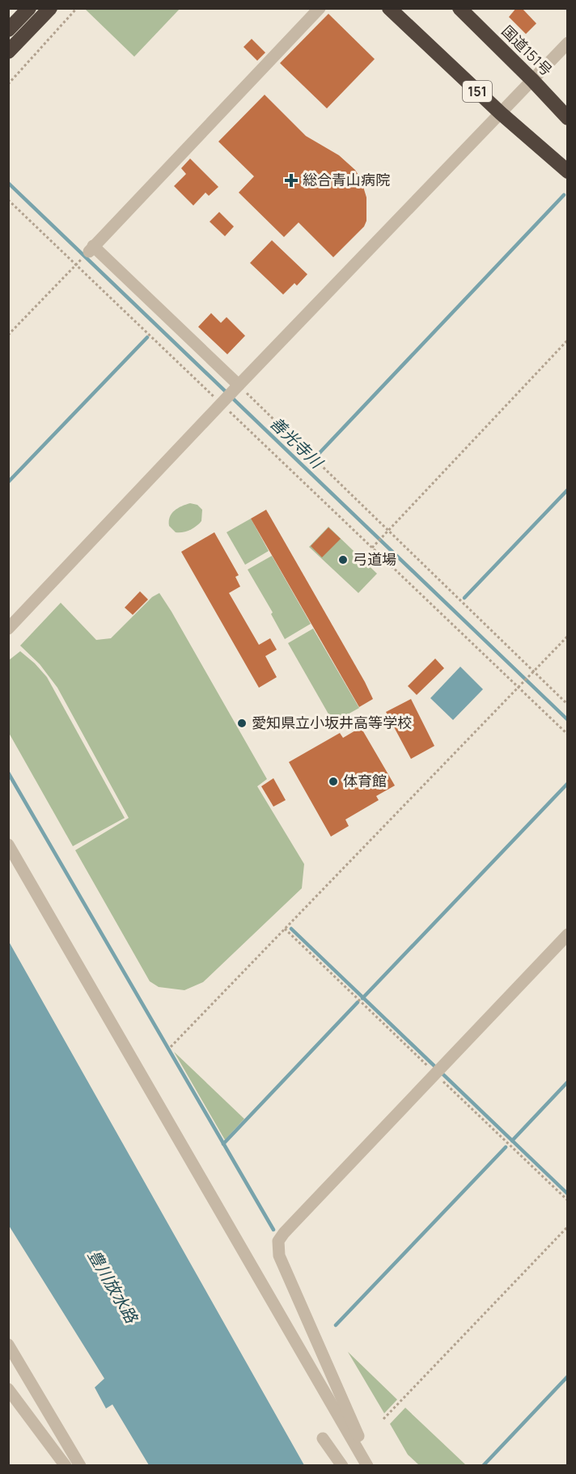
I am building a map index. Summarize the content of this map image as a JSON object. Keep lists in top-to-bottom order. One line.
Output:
{"streets":{"highway":["国道151号","151"]},"water":["善光寺川","豊川放水路"],"places":{"health":["総合青山病院"],"other":["弓道場","愛知県立小坂井高等学校","体育館"]}}
